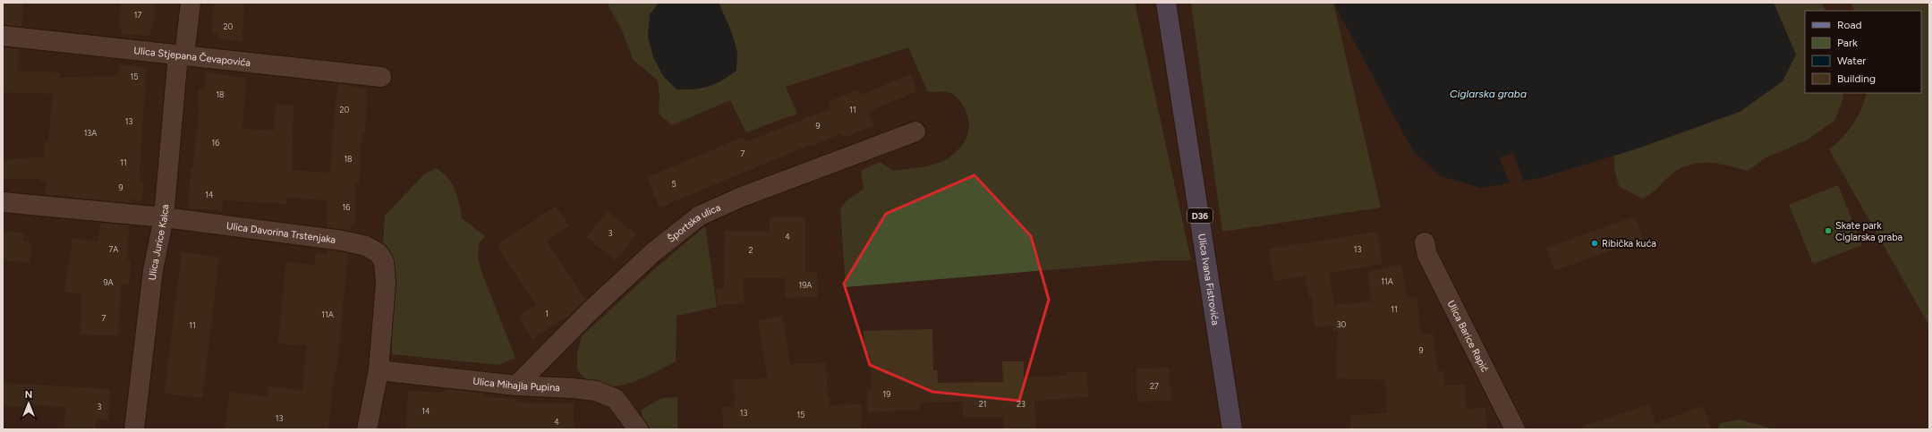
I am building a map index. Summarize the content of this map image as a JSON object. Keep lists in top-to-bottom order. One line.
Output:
{"streets":{"main road":["D36","Ulica Ivana Fistrovića"],"street":["Ulica Stjepana Čevapovića","Športska ulica","Ulica Davorina Trstenjaka","Ulica Jurice Kalca","Ulica Barice Rapić","Ulica Mihajla Pupina"]},"crossings":[["Ulica Stjepana Čevapovića","Ulica Jurice Kalca"],["Športska ulica","Ulica Mihajla Pupina"],["Ulica Davorina Trstenjaka","Ulica Jurice Kalca"],["Ulica Davorina Trstenjaka","Ulica Mihajla Pupina"]],"water":["Ciglarska graba"],"places":["Skate park Ciglarska graba","Ribička kuća"],"house_numbers":["17","20","15","18","20","11","13","9","13A","16","7","18","11","5","9","14","16","3","4","7A","13","2","11A","9A","19A","11","1","11A","7","30","11","9","27","19","21","23","3","14","13","15","13","4"],"legend":["Road","Park","Water","Building"],"north":"top"}
